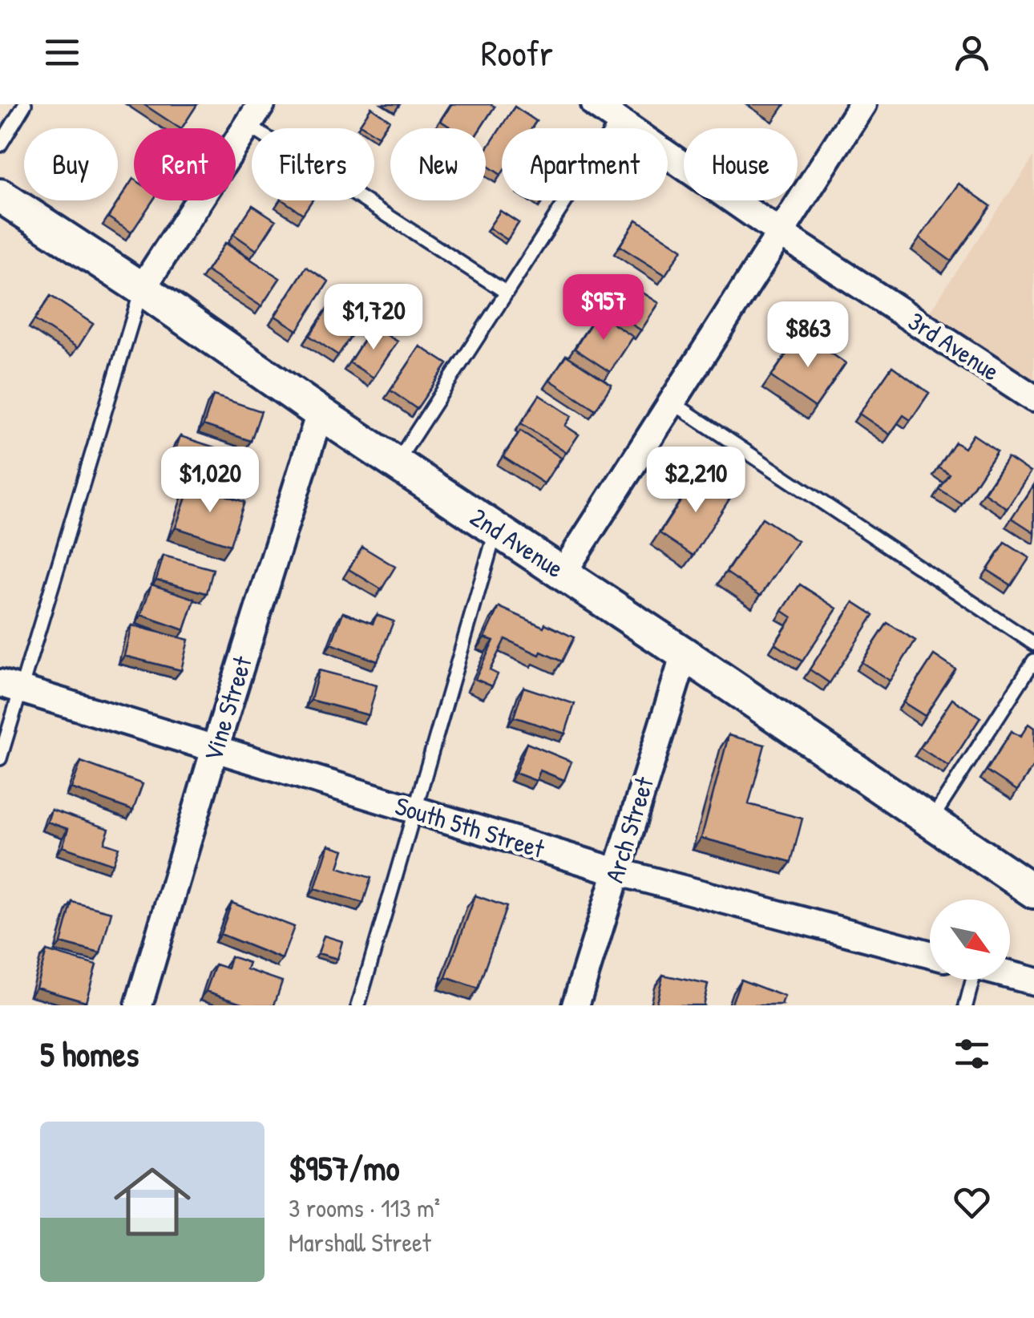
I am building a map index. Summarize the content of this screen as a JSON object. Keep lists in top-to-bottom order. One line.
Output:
{"streets":{"street":["3rd Avenue","2nd Avenue","Vine Street","South 5th Street","Arch Street"]},"crossings":[["2nd Avenue","Vine Street"],["2nd Avenue","Arch Street"],["Vine Street","South 5th Street"],["South 5th Street","Arch Street"]],"north":"bottom right","page":{"header":"Roofr","chip":["Buy","Rent","Filters","New","Apartment","House"],"price":["$957","$1,720","$863","$1,020","$2,210"],"heading":"5 homes","list":[{"name":"$957/mo","note":"3 rooms · 113 m² · Marshall Street"}]}}
